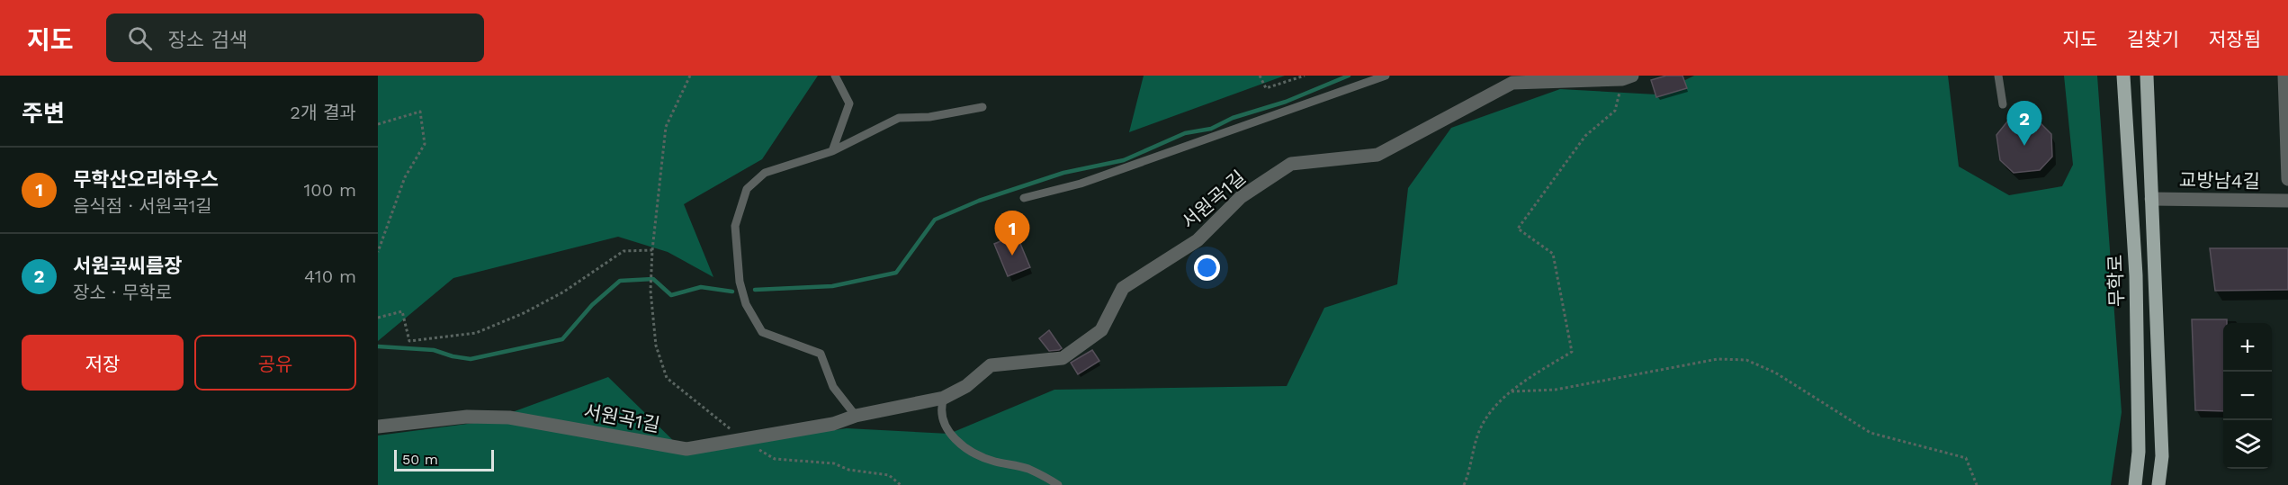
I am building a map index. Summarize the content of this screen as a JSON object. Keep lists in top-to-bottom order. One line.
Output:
{"streets":{"main road":["무학로"],"street":["교방남4길","서원곡1길"]},"crossings":[["교방남4길","무학로"]],"scale_bar":"50 m","page":{"header":"지도","search":"장소 검색","nav":["지도","길찾기","저장됨"],"heading":["주변","2개 결과"],"pins":["2","1"],"list":[{"mark":"1","name":"무학산오리하우스","note":"음식점 · 서원곡1길","value":"100 m"},{"mark":"2","name":"서원곡씨름장","note":"장소 · 무학로","value":"410 m"}],"buttons":["저장","공유"],"map_buttons":["+","−"],"scale":"50 m"}}
